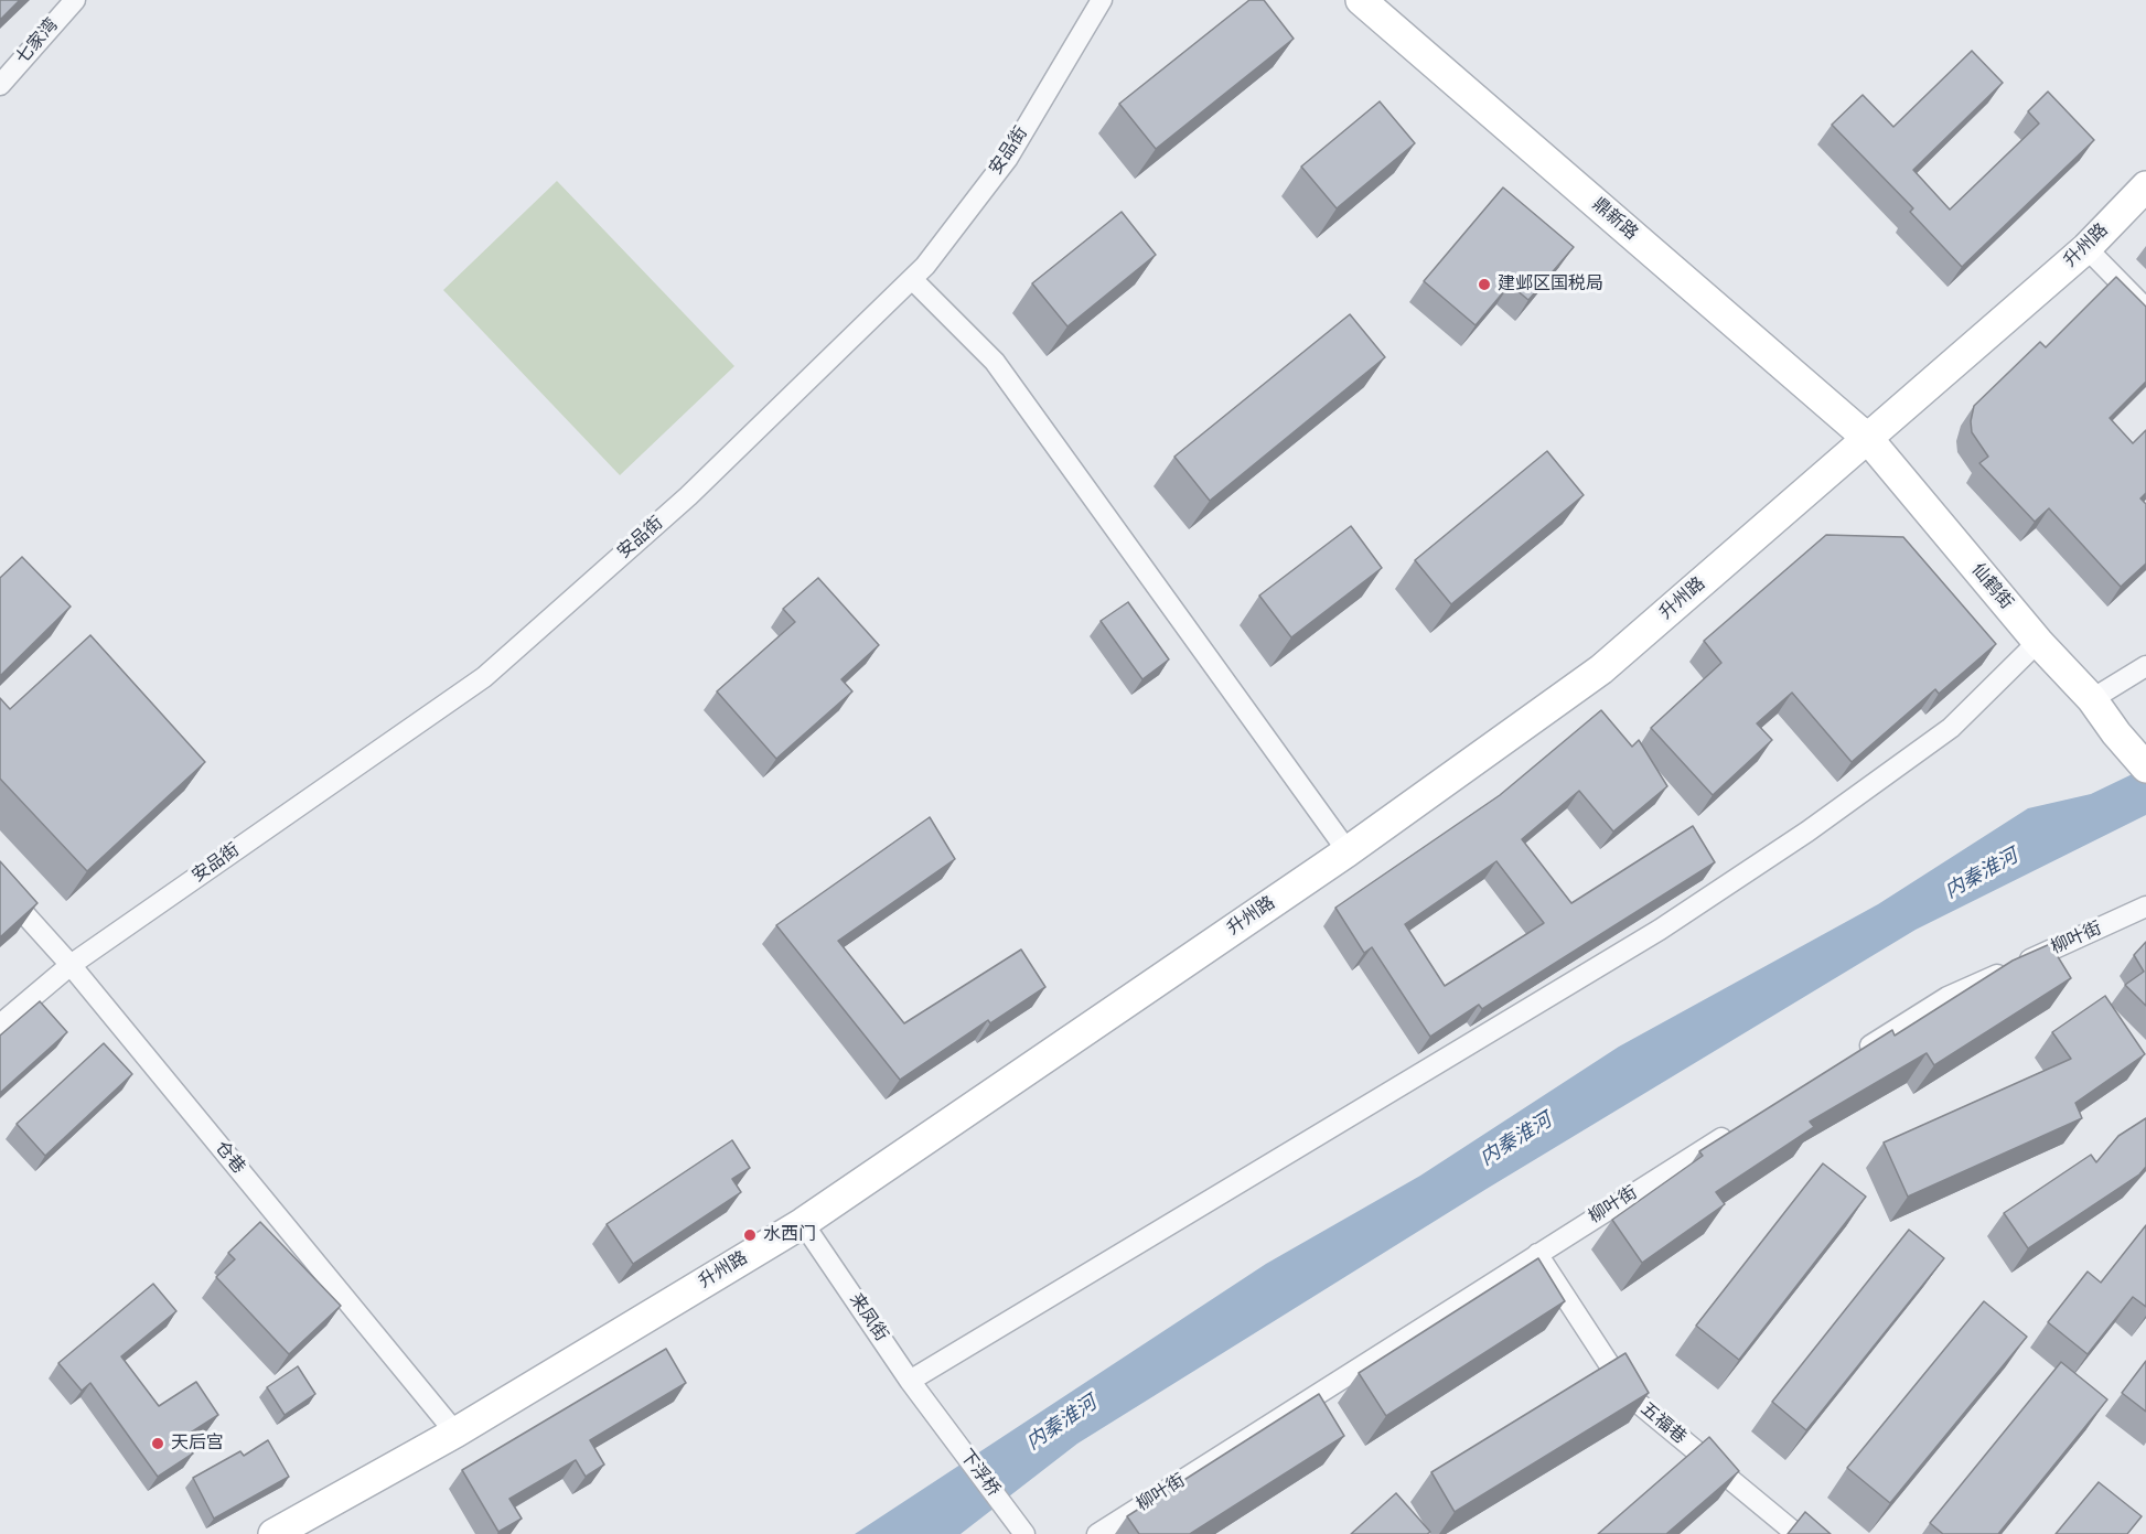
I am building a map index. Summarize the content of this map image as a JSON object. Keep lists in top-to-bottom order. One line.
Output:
{"streets":{"main road":["鼎新路","升州路","仙鹤街"],"street":["七家湾","安品街","柳叶街","仓巷","来凤街","五福巷","下浮桥"]},"crossings":[["安品街","仓巷"],["鼎新路","升州路"],["鼎新路","仙鹤街"],["升州路","仙鹤街"],["升州路","仓巷"],["升州路","来凤街"],["柳叶街","五福巷"],["来凤街","下浮桥"]],"water":["内秦淮河"],"places":["建邺区国税局","水西门","天后宫"]}
